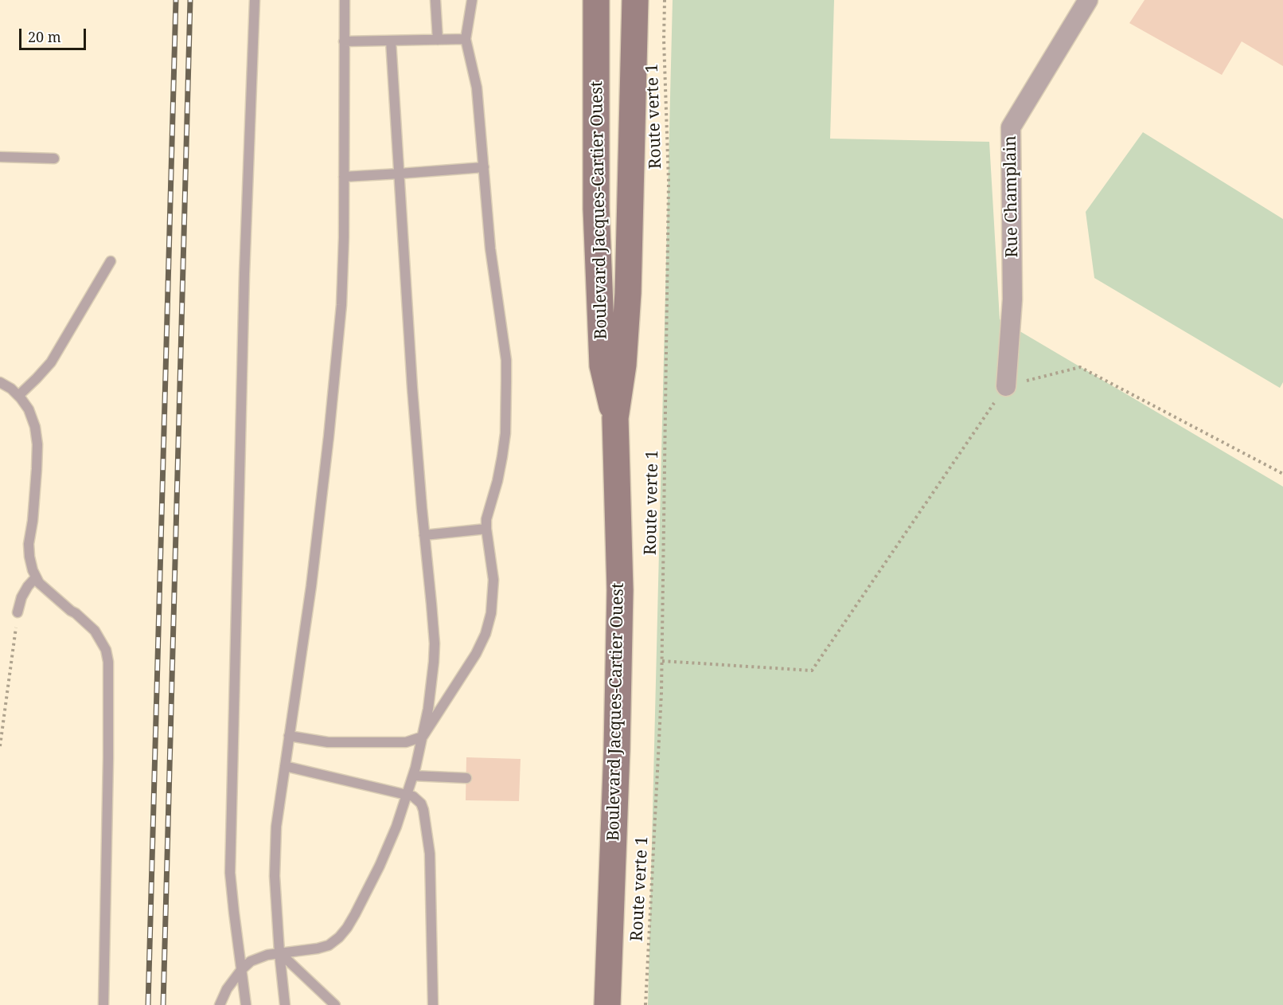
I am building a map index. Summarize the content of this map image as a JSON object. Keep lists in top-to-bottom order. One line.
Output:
{"streets":{"main road":["Boulevard Jacques-Cartier Ouest"],"street":["Rue Champlain"],"path":["Route verte 1"]},"scale_bar":"20 m"}
